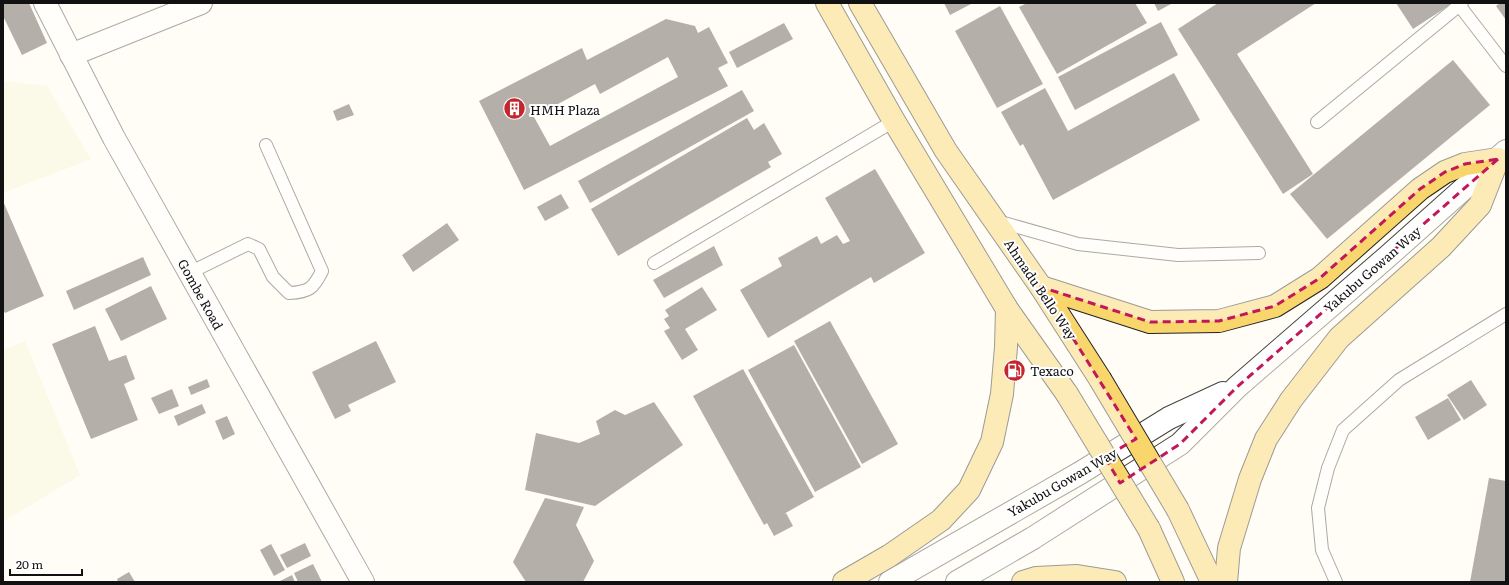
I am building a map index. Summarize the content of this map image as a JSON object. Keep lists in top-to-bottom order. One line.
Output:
{"streets":{"main road":["Ahmadu Bello Way"],"street":["Yakubu Gowan Way","Gombe Road"]},"places":{"building":["HMH Plaza"],"fuel station":["Texaco"]},"scale_bar":"20 m"}
